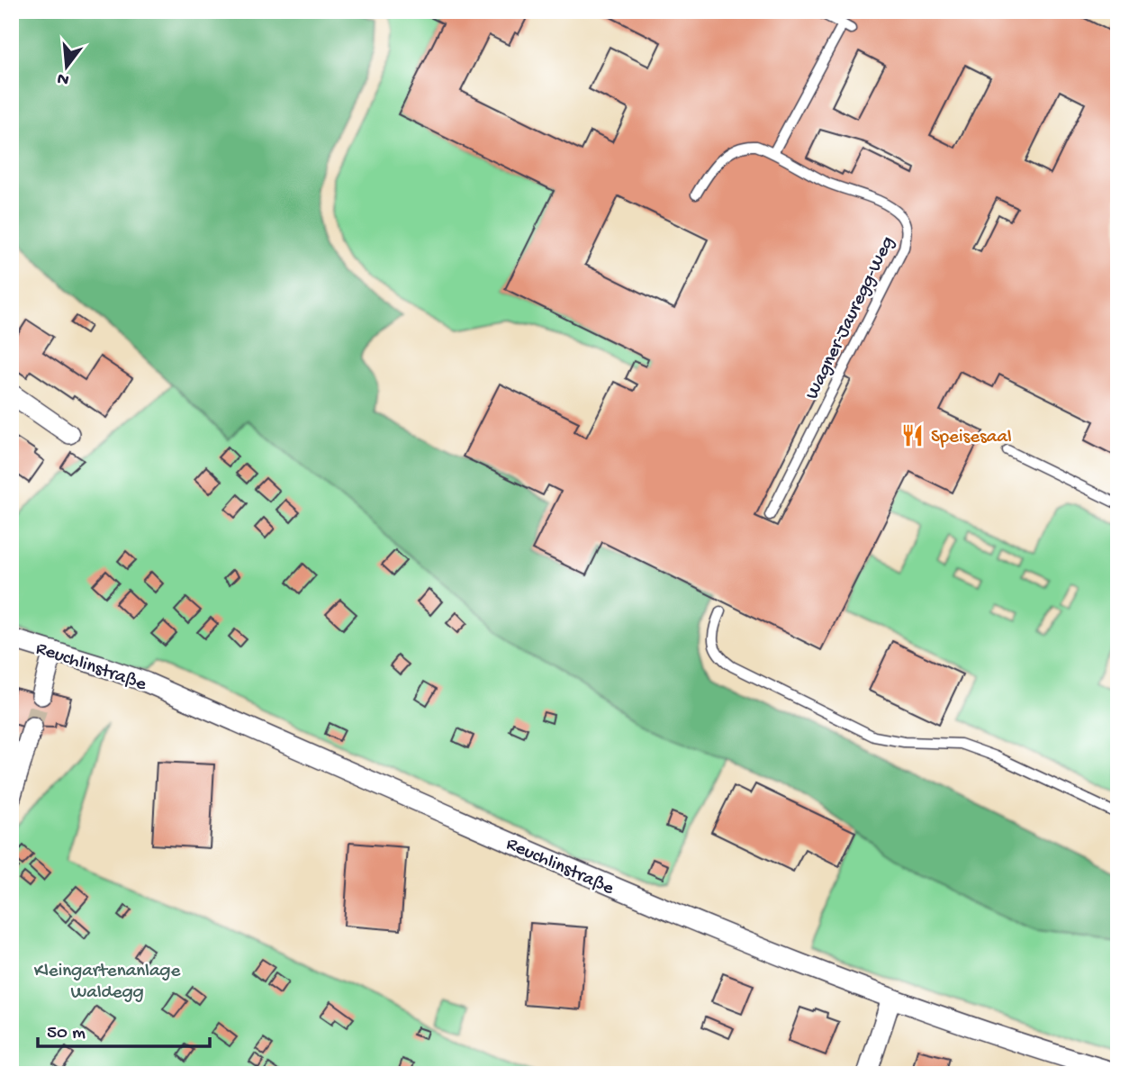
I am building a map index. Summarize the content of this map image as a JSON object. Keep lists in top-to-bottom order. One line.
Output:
{"streets":{"street":["Reuchlinstraße"],"lane":["Wagner-Jauregg-Weg"]},"parks":["Kleingartenanlage Waldegg"],"places":{"restaurant":["Speisesaal"]},"scale_bar":"50 m","north":"bottom"}
